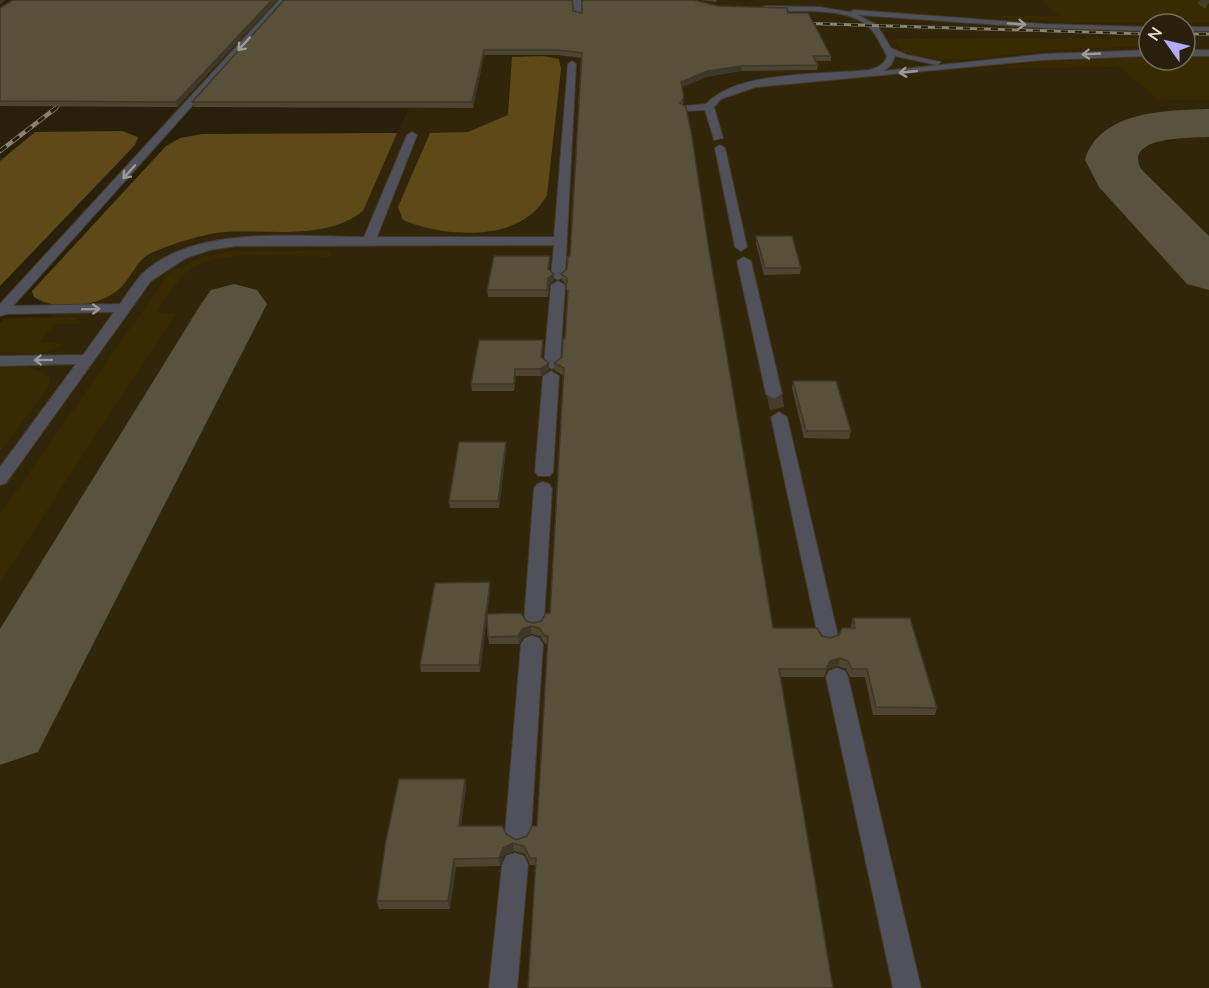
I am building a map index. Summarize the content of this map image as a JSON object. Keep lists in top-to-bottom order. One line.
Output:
{"north":"top left"}
